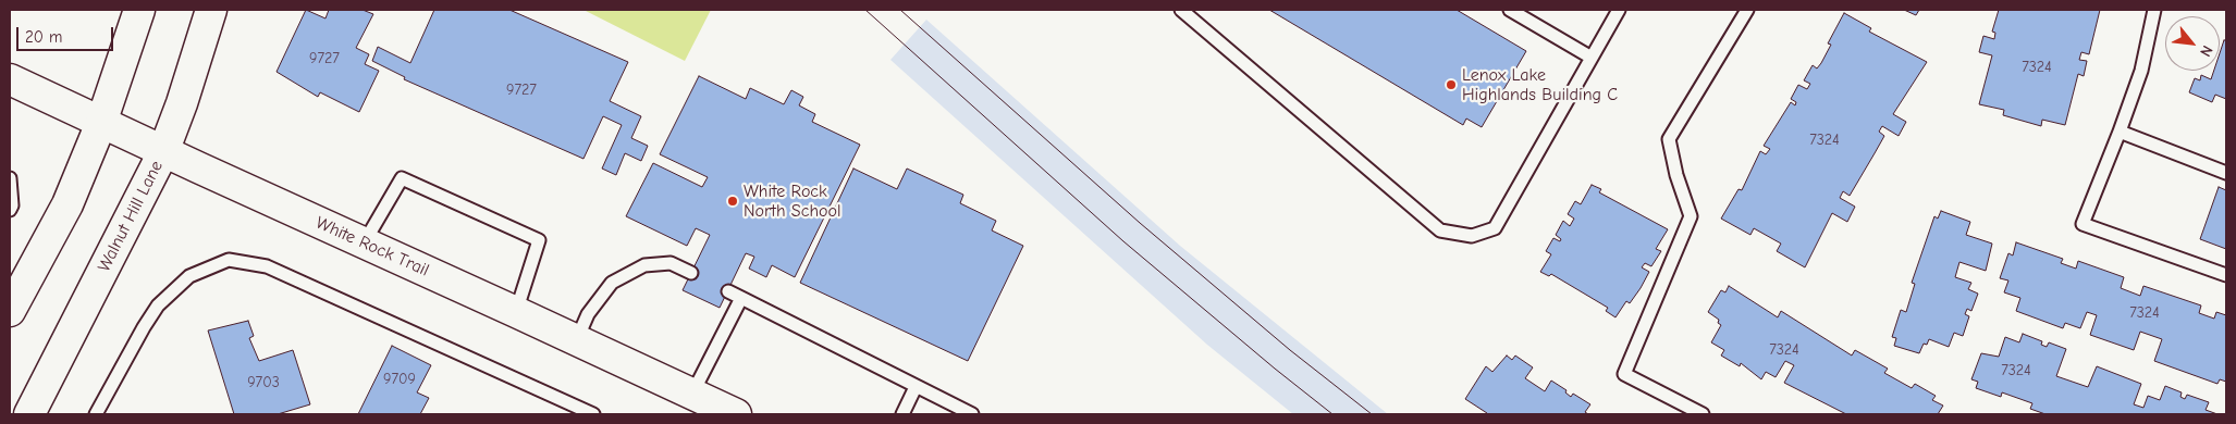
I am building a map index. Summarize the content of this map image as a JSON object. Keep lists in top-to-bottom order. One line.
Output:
{"streets":{"street":["Walnut Hill Lane","White Rock Trail"]},"crossings":[["Walnut Hill Lane","White Rock Trail"]],"places":["Lenox Lake Highlands Building C","White Rock North School"],"house_numbers":["9727","7324","9727","7324","7324","7324","7324","9709","9703"],"scale_bar":"20 m","north":"bottom right"}
